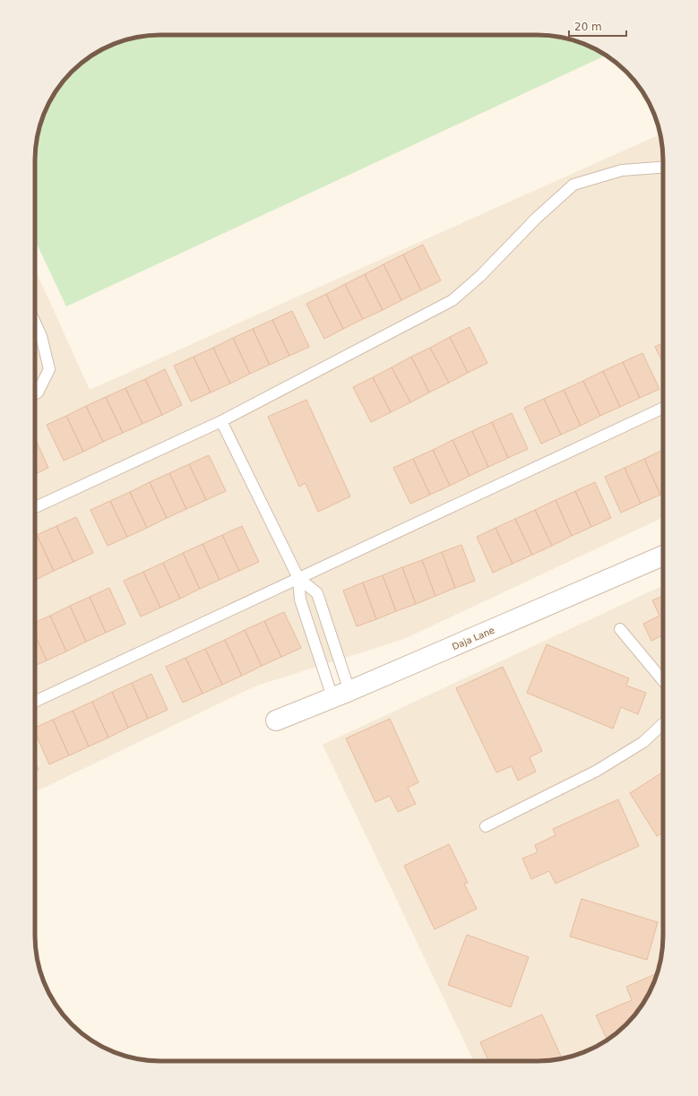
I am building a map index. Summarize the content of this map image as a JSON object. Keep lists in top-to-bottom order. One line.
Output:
{"streets":{"street":["Daja Lane"]},"scale_bar":"20 m"}
